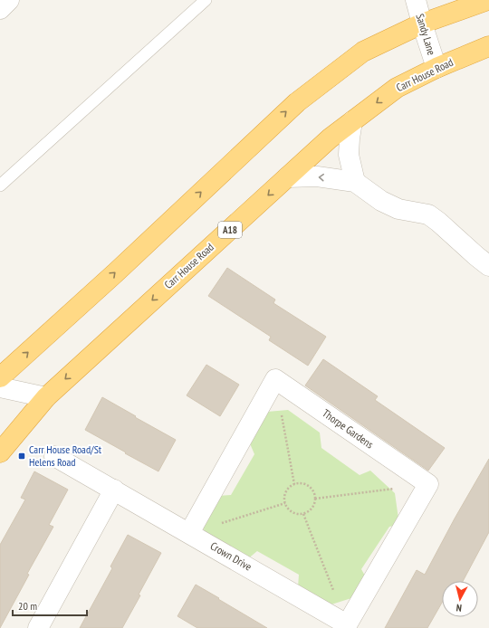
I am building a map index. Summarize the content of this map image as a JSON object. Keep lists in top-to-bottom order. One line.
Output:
{"streets":{"highway":["Carr House Road","A18"],"street":["Sandy Lane","Thorpe Gardens","Crown Drive"]},"crossings":[["Sandy Lane","Carr House Road"],["Thorpe Gardens","Crown Drive"]],"places":{"transit":["Carr House Road/St Helens Road"]},"scale_bar":"20 m","north":"bottom"}
